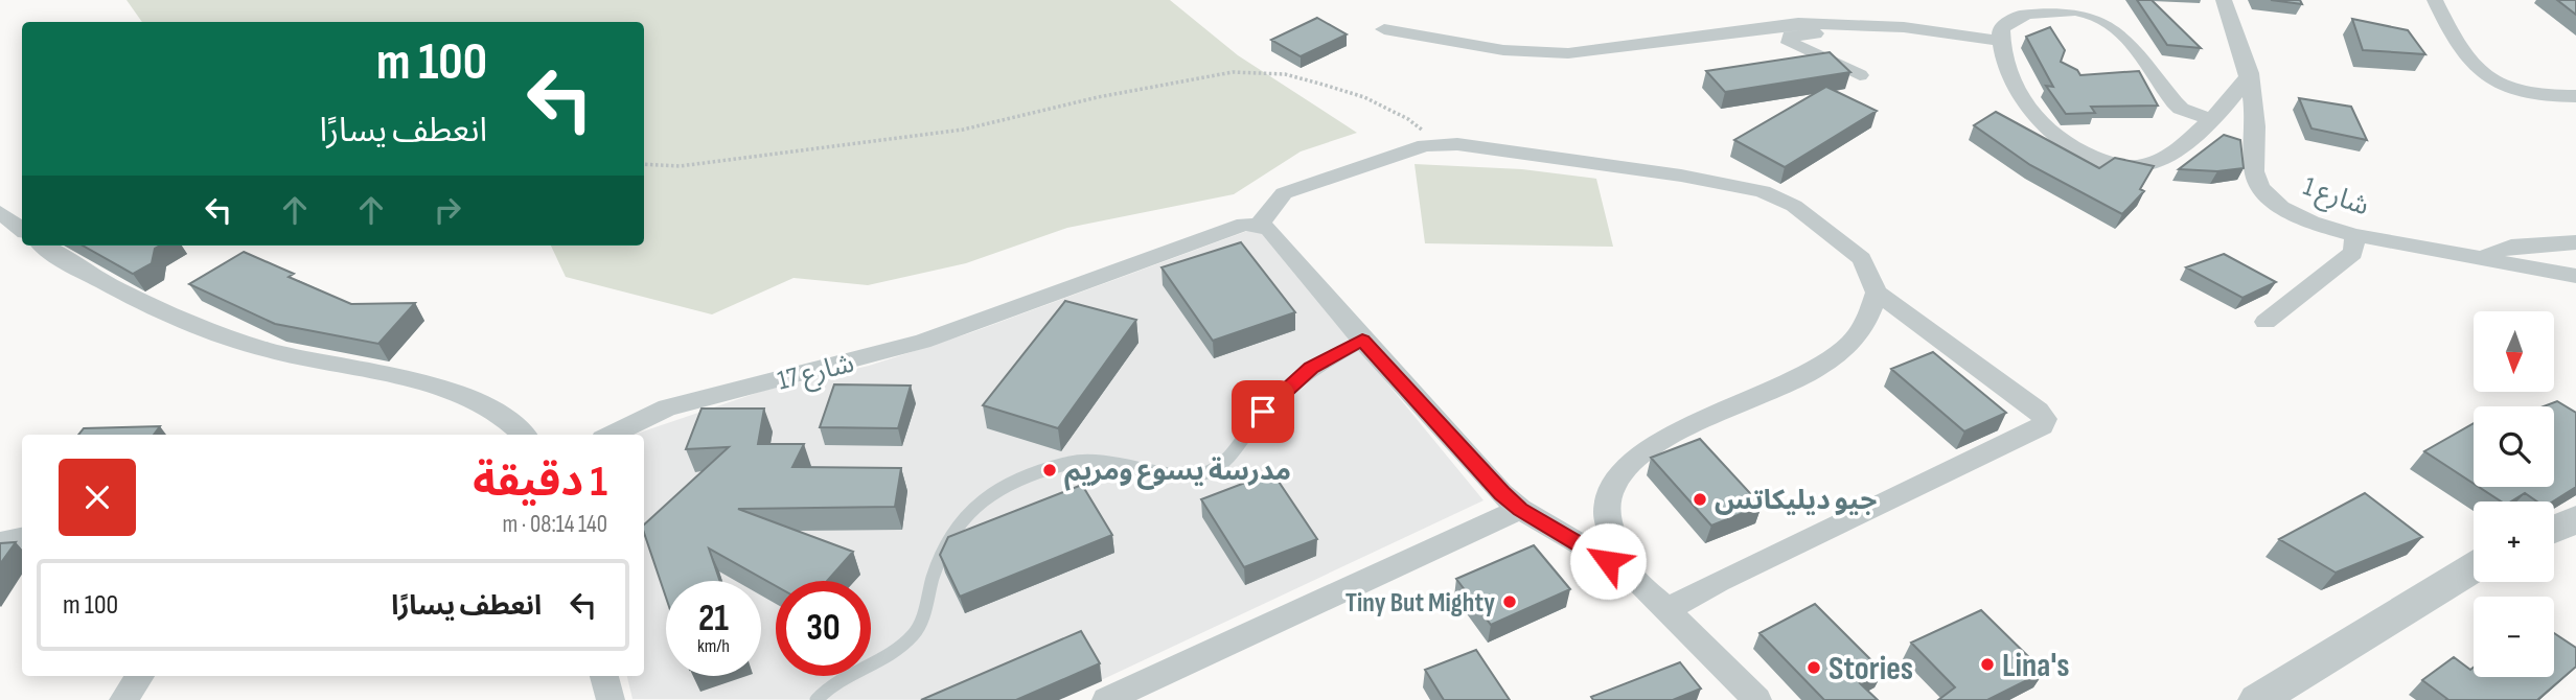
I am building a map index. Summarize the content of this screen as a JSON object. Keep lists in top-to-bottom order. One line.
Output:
{"streets":{"street":["شارع 1","شارع 17"]},"places":["مدرسة يسوع ومريم","جيو ديليكاتس","Tiny But Mighty","Lina's","Stories"],"north":"bottom","page":{"turn":["100 m","انعطف يسارًا"],"map_buttons":["+","−"],"heading":["1 دقيقة","140 m · 08:14"],"list":[{"name":"انعطف يسارًا","value":"100 m"}],"speed":"21 km/h","limit":"30"}}
